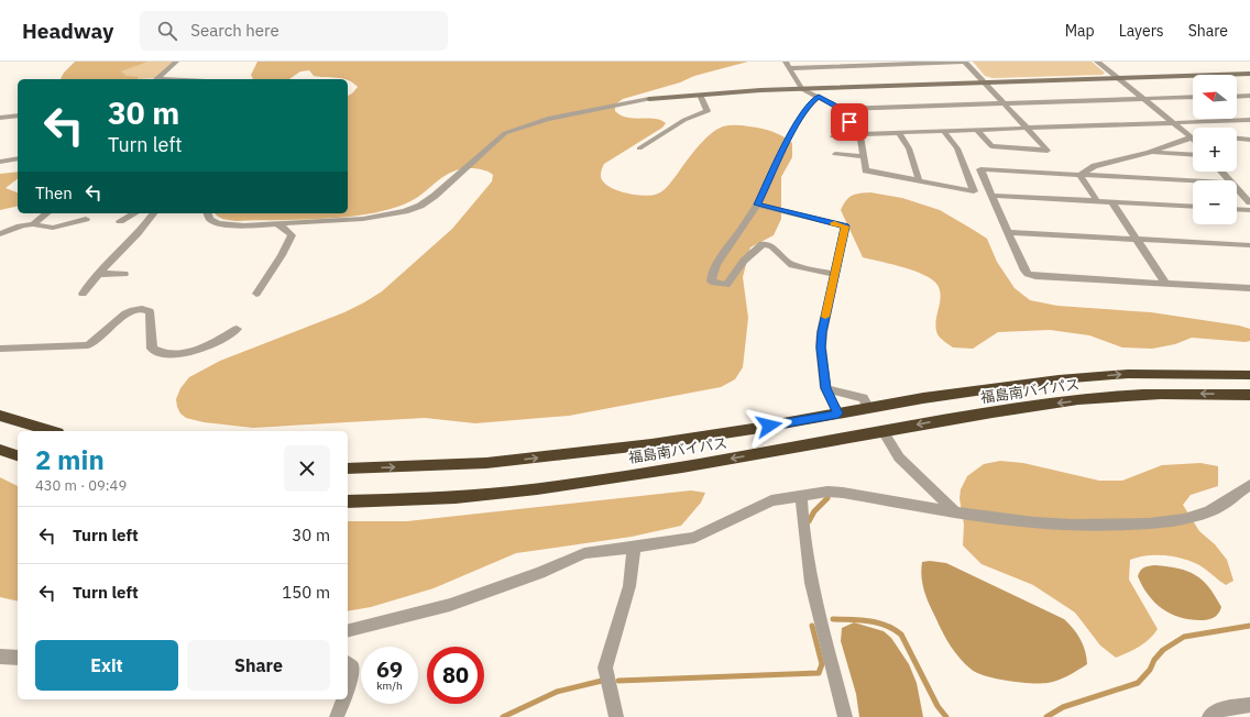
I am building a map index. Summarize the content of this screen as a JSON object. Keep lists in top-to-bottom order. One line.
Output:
{"streets":{"highway":["福島南バイパス"]},"north":"left","page":{"header":"Headway","search":"Search here","nav":["Map","Layers","Share"],"map_buttons":["+","−"],"turn":["30 m","Turn left"],"then":"Then","heading":["2 min","430 m · 09:49"],"list":[{"name":"Turn left","value":"30 m"},{"name":"Turn left","value":"150 m"}],"buttons":["Exit","Share"],"speed":"69 km/h","limit":"80"}}
